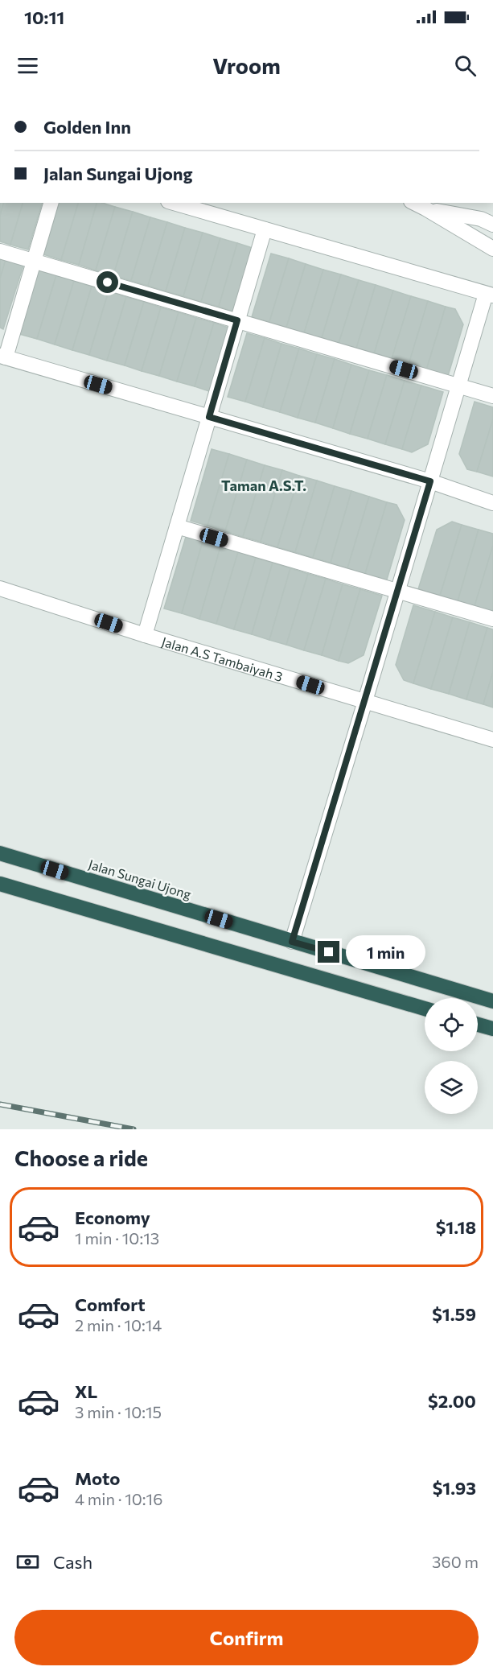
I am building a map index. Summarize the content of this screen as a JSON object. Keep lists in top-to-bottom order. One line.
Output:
{"streets":{"highway":["Jalan Sungai Ujong"],"street":["Jalan A.S Tambaiyah 3"]},"districts":["Taman A.S.T."],"page":{"status":"10:11","header":"Vroom","banner":["Golden Inn","Jalan Sungai Ujong"],"bubble":"1 min","heading":"Choose a ride","list":[{"name":"Economy","note":"1 min · 10:13","value":"$1.18"},{"name":"Comfort","note":"2 min · 10:14","value":"$1.59"},{"name":"XL","note":"3 min · 10:15","value":"$2.00"},{"name":"Moto","note":"4 min · 10:16","value":"$1.93"}],"pay":["Cash","360 m"],"buttons":"Confirm"}}
